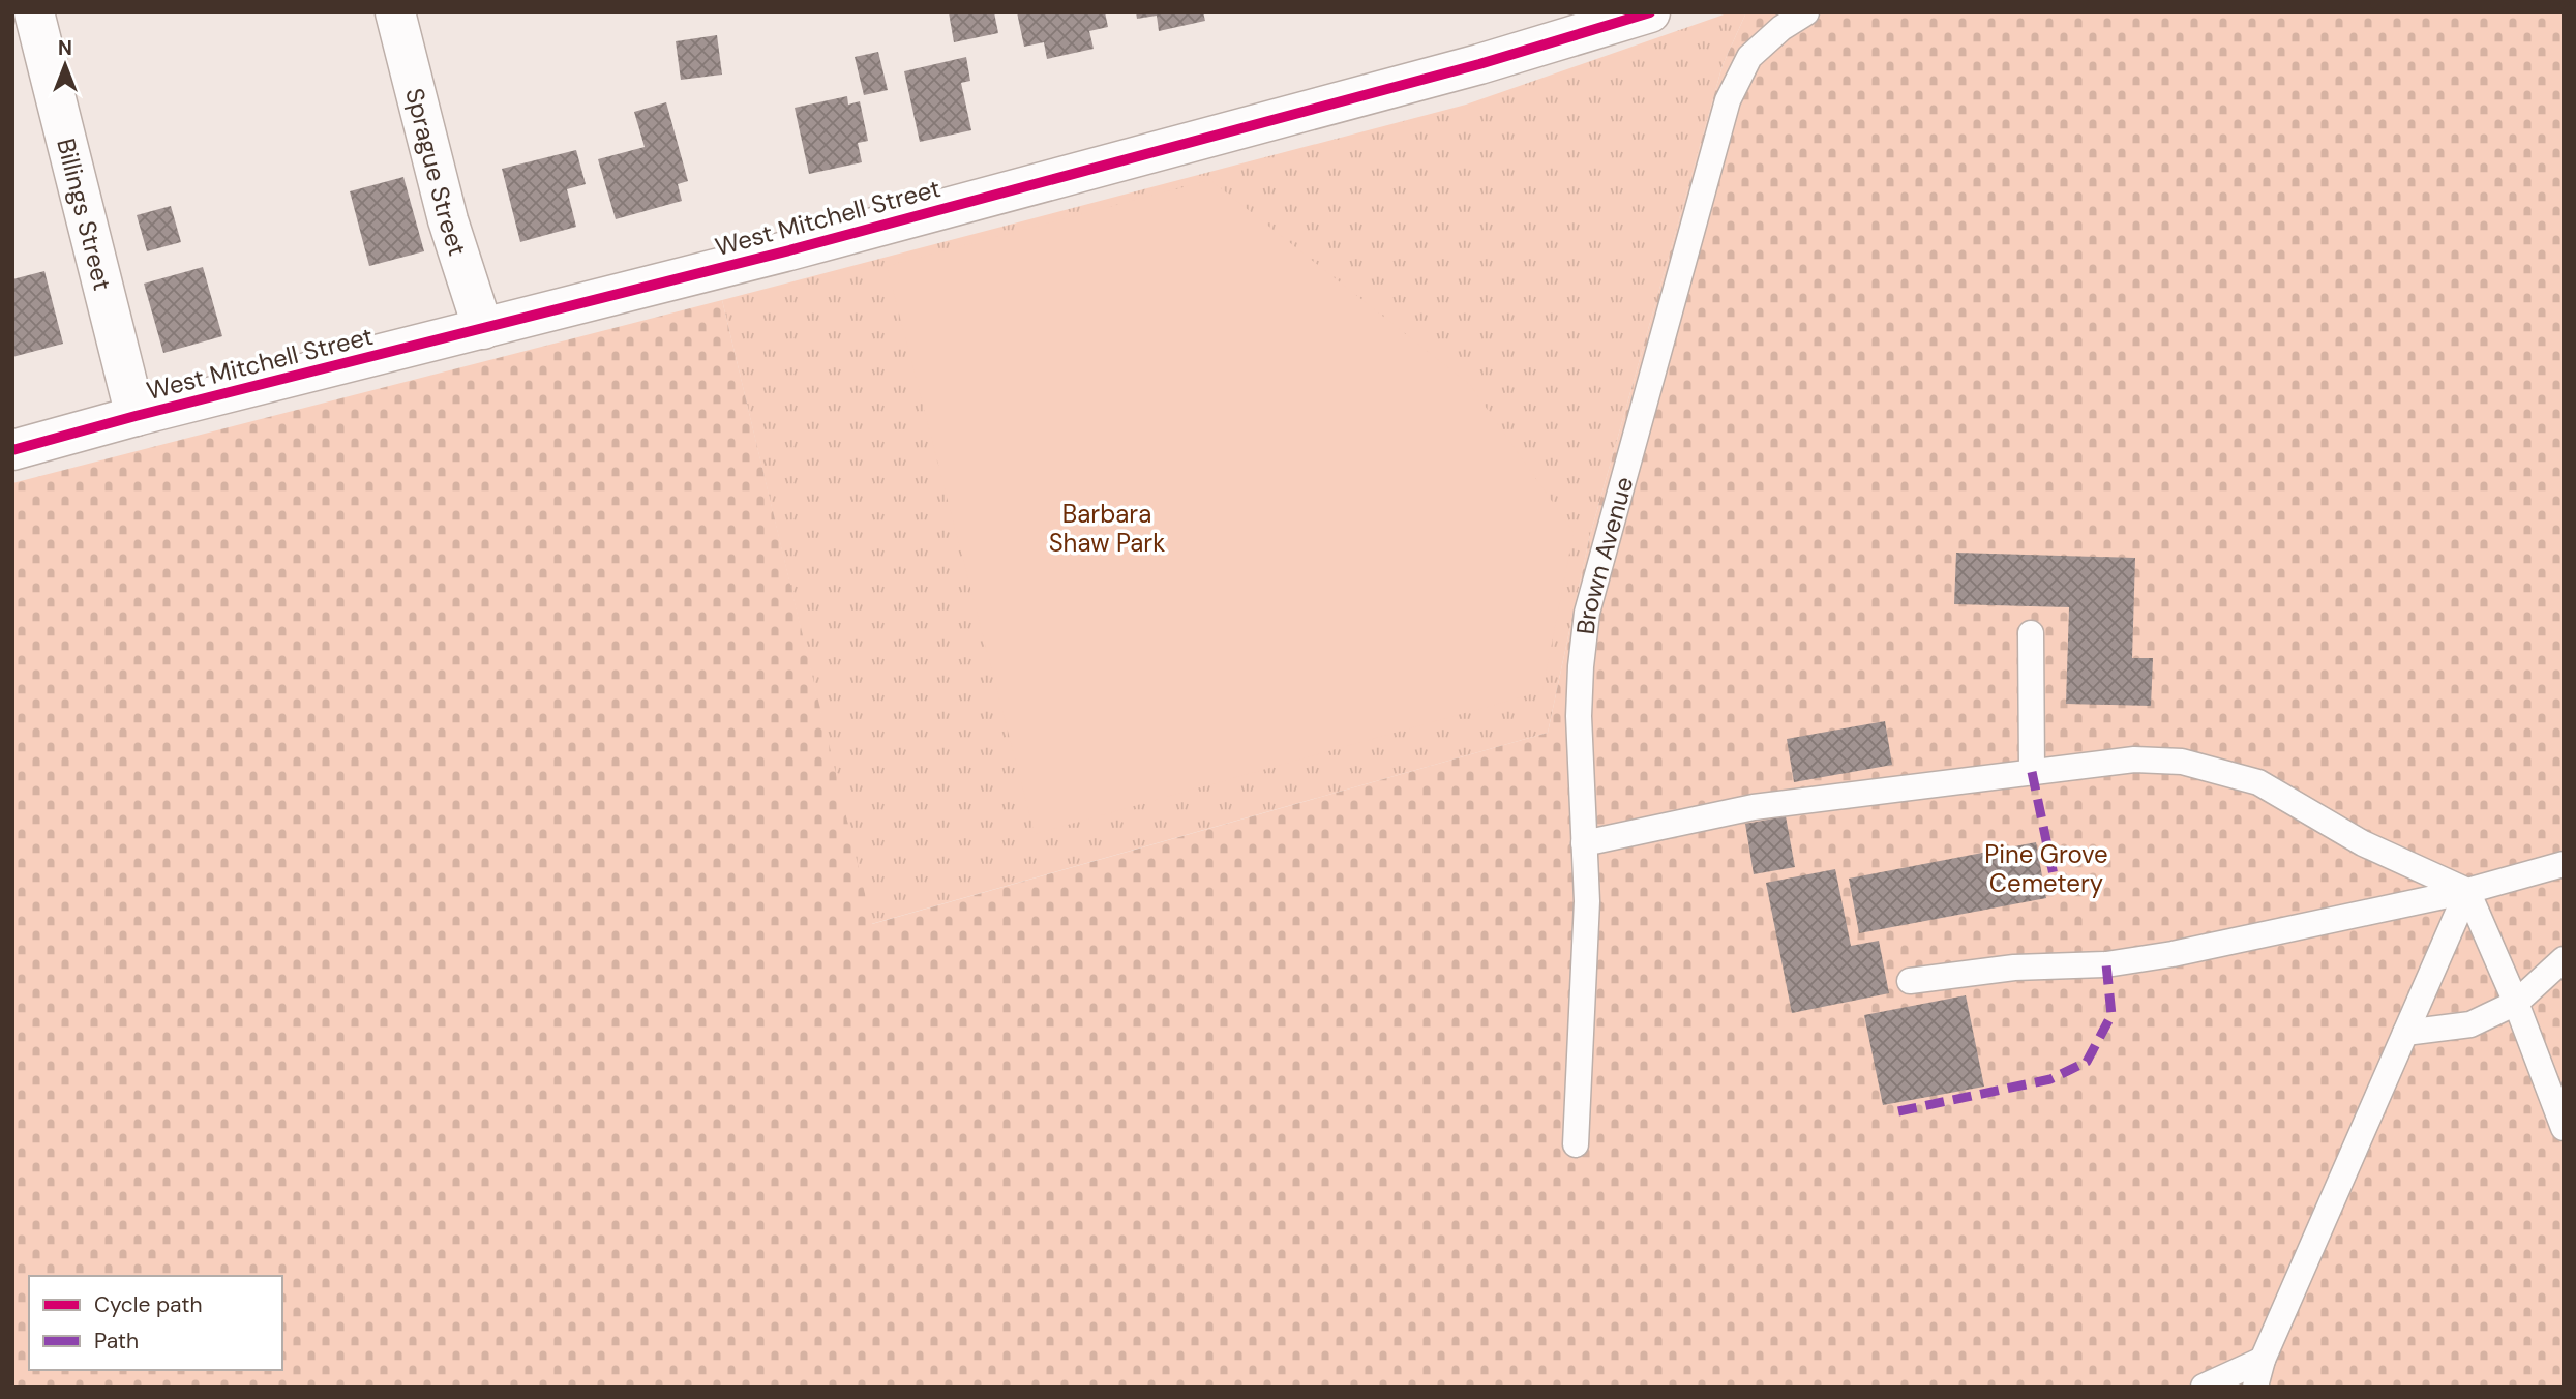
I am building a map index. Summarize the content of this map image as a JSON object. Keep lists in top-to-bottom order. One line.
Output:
{"streets":{"street":["Sprague Street","Billings Street","West Mitchell Street"],"lane":["Brown Avenue"]},"crossings":[["Sprague Street","West Mitchell Street"],["Billings Street","West Mitchell Street"]],"parks":["Barbara Shaw Park","Pine Grove Cemetery"],"legend":["Cycle path","Path"],"north":"top"}
